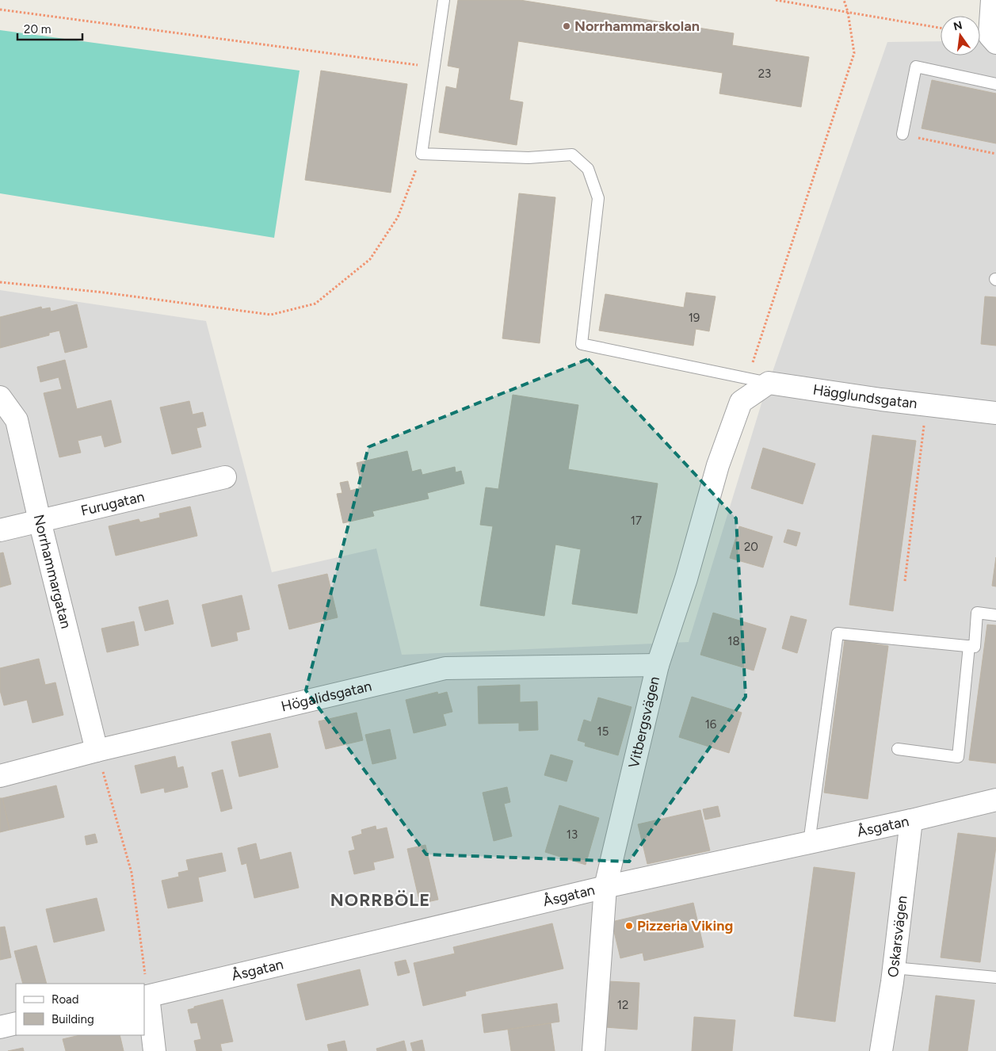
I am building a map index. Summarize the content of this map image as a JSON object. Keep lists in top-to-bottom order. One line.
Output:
{"streets":{"street":["Hägglundsgatan","Furugatan","Norrhammargatan","Högalidsgatan","Vitbergsvägen","Åsgatan","Oskarsvägen"]},"crossings":[["Hägglundsgatan","Vitbergsvägen"],["Furugatan","Norrhammargatan"],["Norrhammargatan","Högalidsgatan"],["Högalidsgatan","Vitbergsvägen"],["Vitbergsvägen","Åsgatan"],["Åsgatan","Oskarsvägen"]],"districts":["NORRBÖLE"],"places":["Norrhammarskolan","Pizzeria Viking"],"house_numbers":["23","19","17","20","18","16","15","13","12"],"legend":["Road","Building"],"scale_bar":"20 m","north":"top"}
